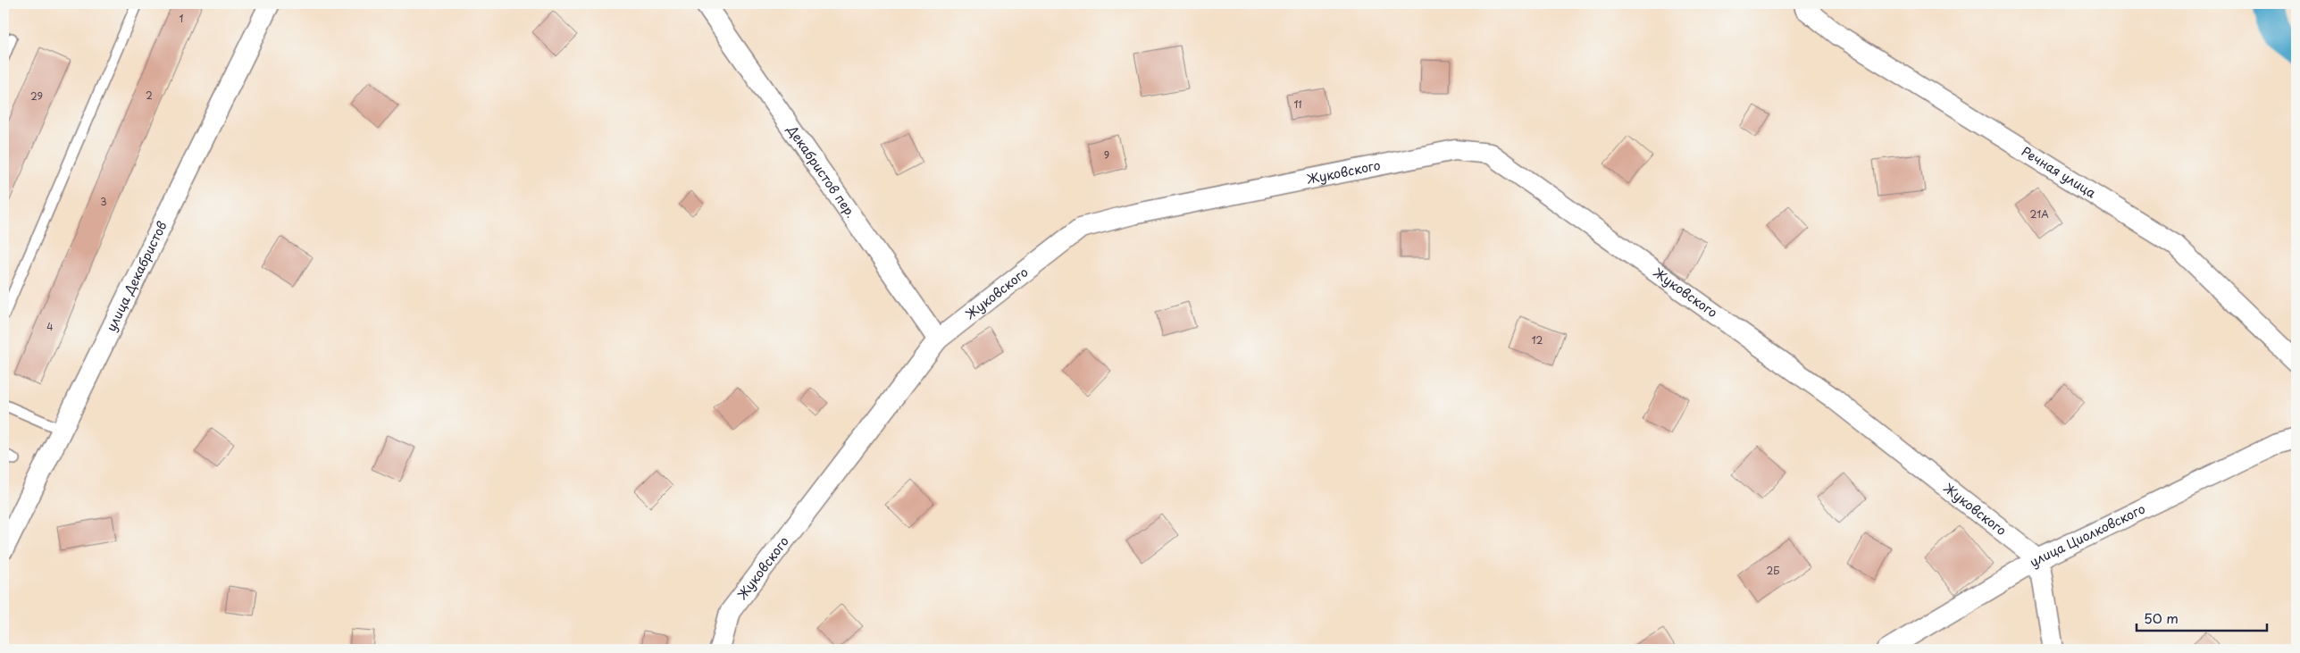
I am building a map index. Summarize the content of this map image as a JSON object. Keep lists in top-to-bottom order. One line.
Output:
{"streets":{"street":["Декабристов пер.","Речная улица","Жуковского","улица Декабристов","улица Циолковского"]},"crossings":[["Декабристов пер.","Жуковского"],["Жуковского","улица Циолковского"]],"house_numbers":["1","2","29","11","9","3","21А","4","12","2Б"],"scale_bar":"50 m"}
